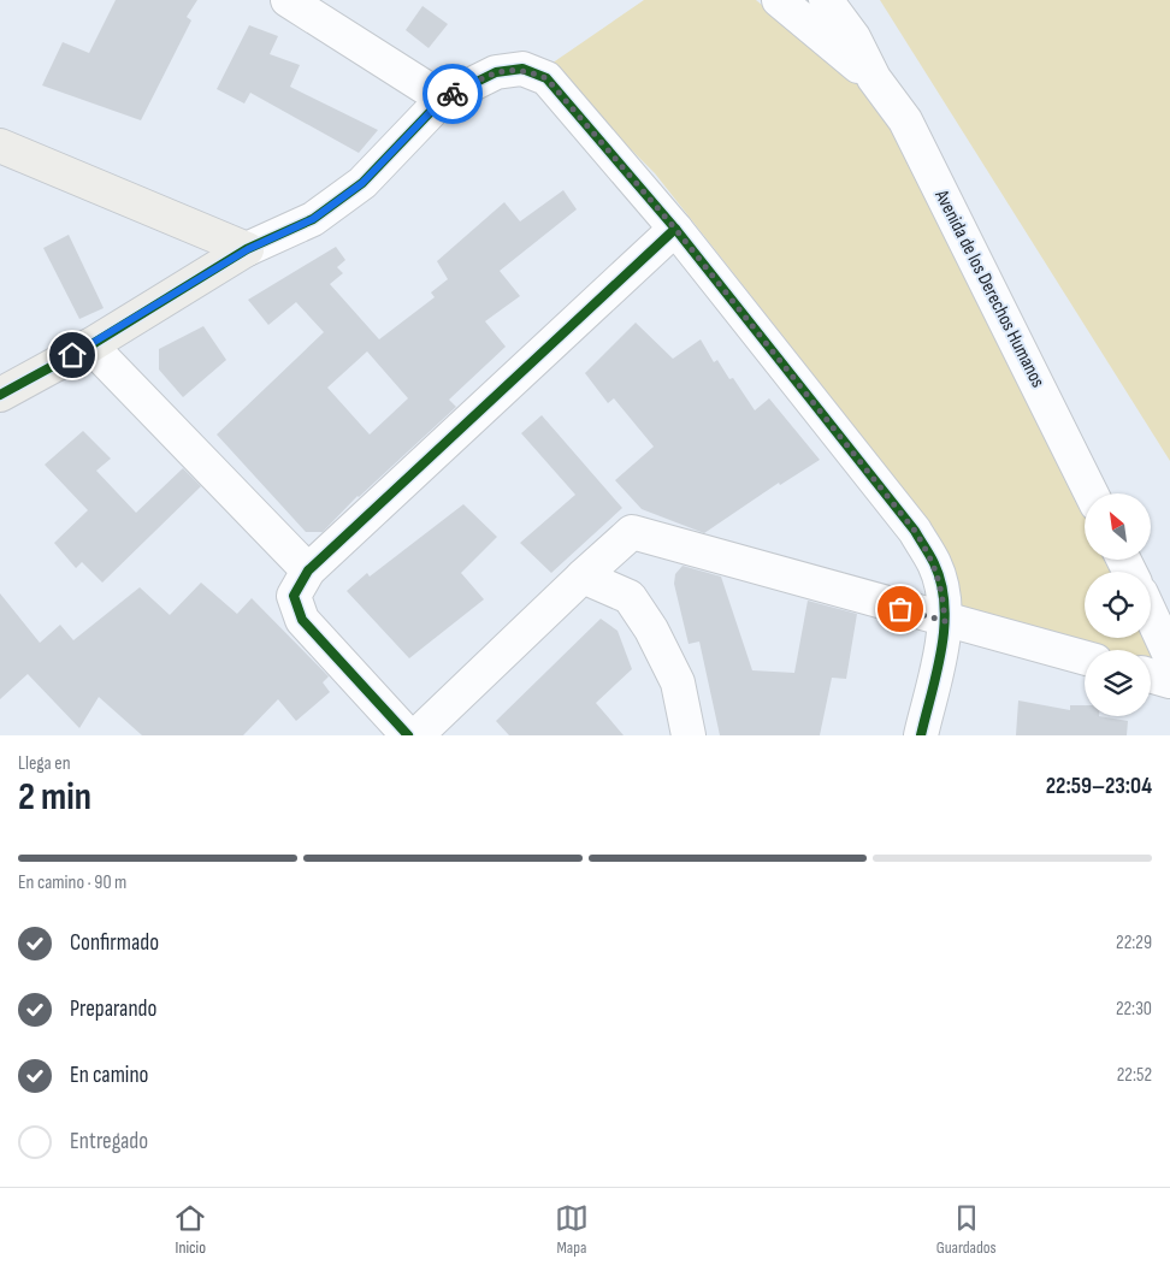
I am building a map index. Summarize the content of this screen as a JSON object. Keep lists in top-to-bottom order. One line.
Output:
{"streets":{"street":["Avenida de los Derechos Humanos"]},"north":"top left","page":{"heading":["2 min","Llega en","22:59–23:04"],"bar":"En camino · 90 m","list":[["Confirmado","22:29"],["Preparando","22:30"],["En camino","22:52"],"Entregado"],"tabs":["Inicio","Mapa","Guardados"]}}
